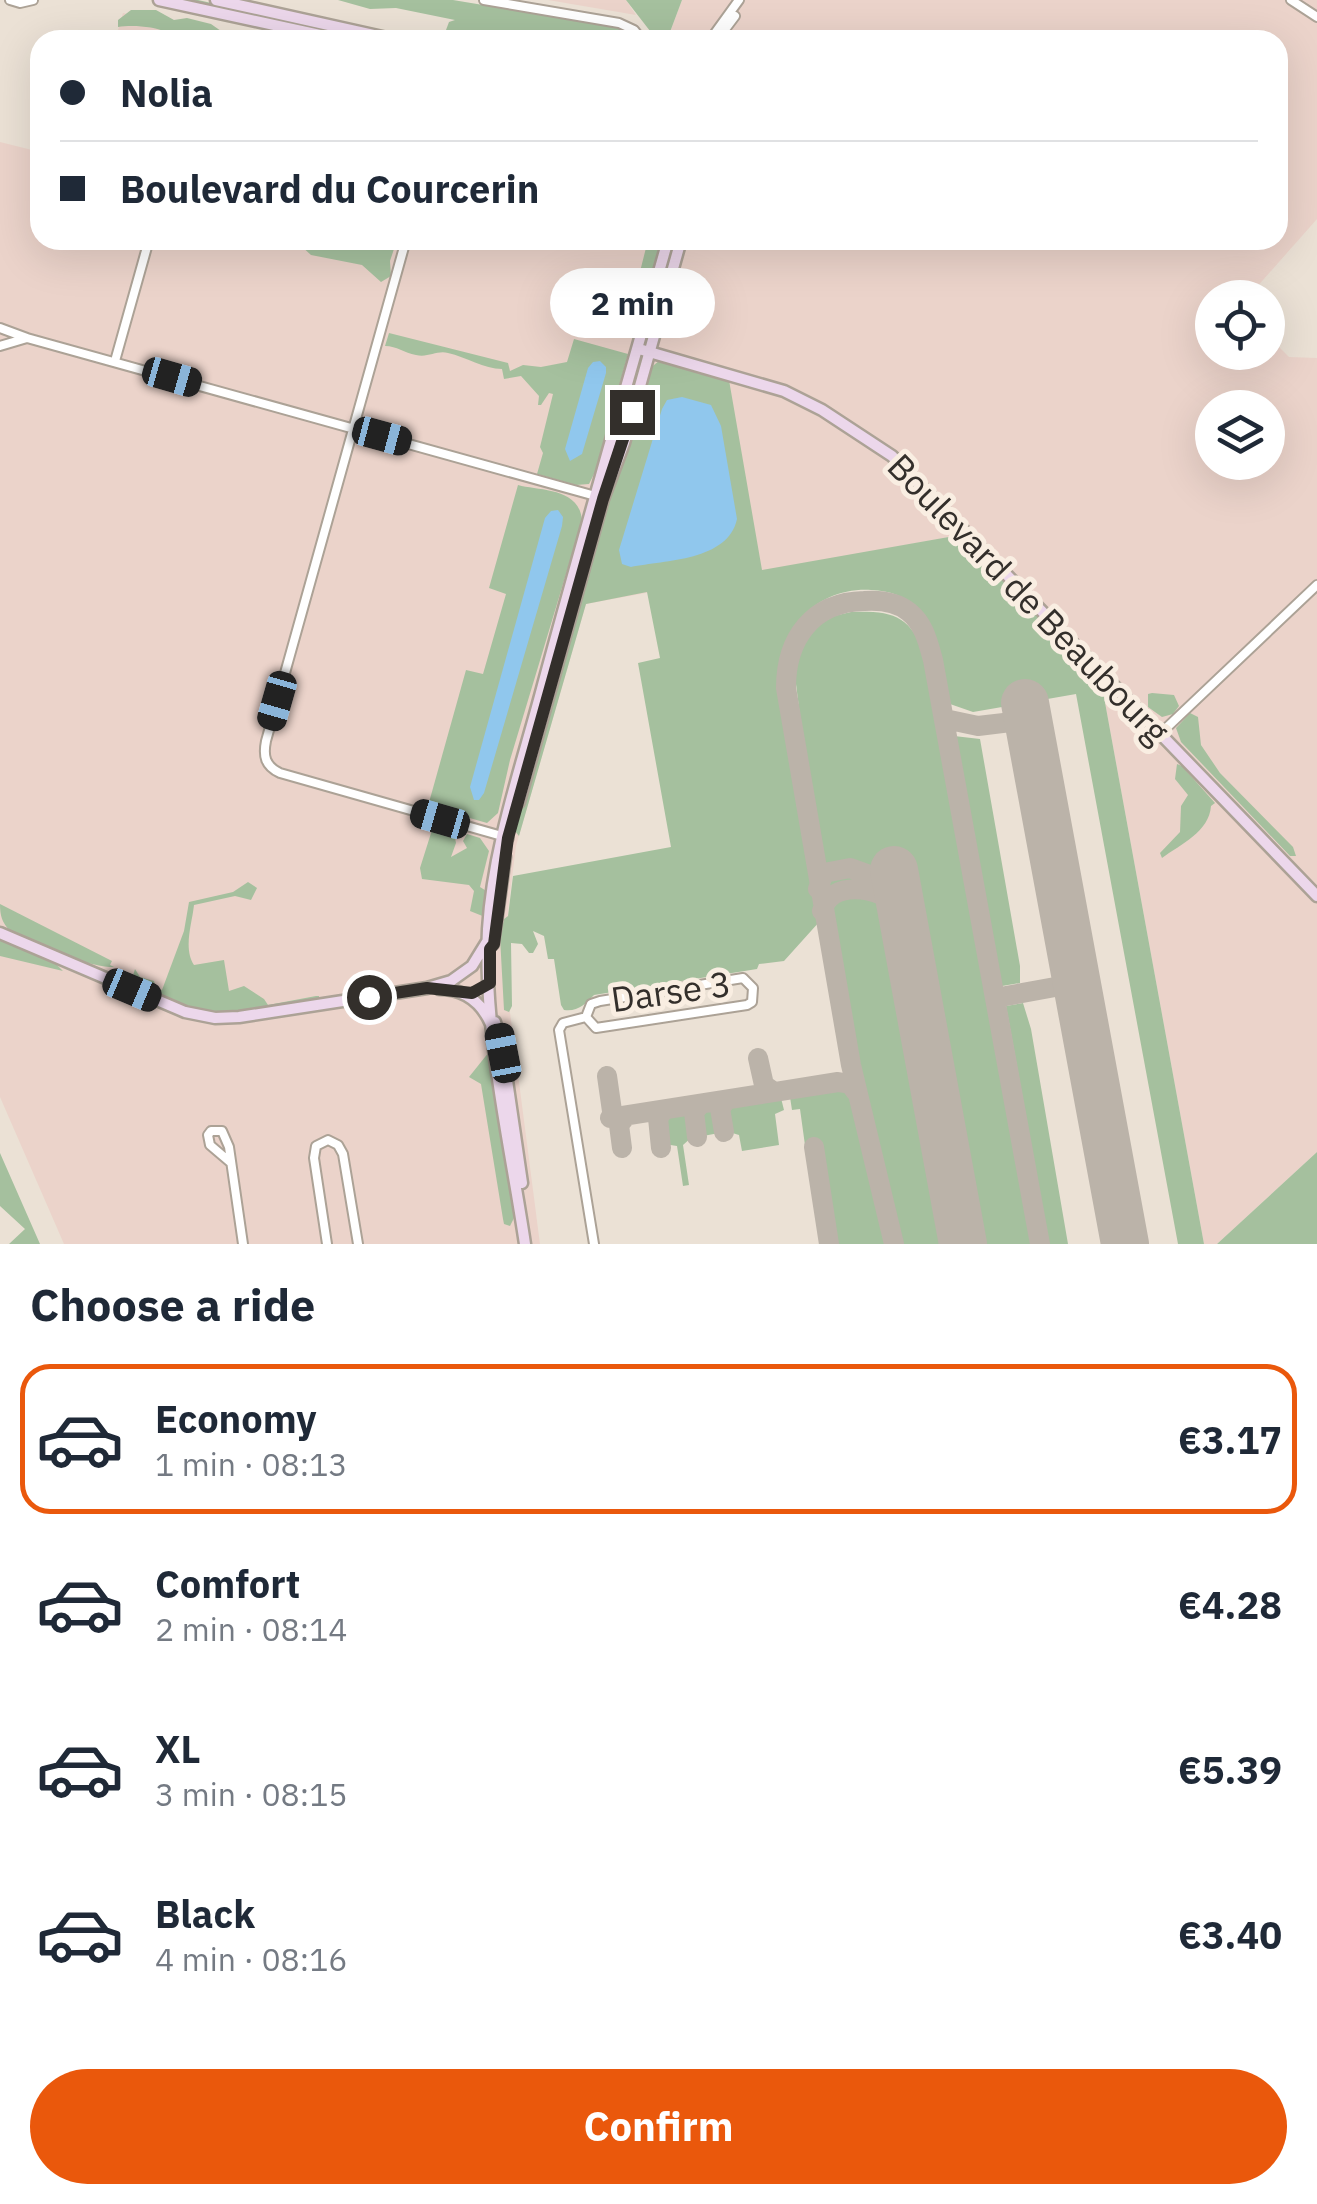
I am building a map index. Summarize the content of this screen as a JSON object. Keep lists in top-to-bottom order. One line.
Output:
{"streets":{"main road":["Boulevard de Beaubourg"],"street":["Darse 3"]},"page":{"banner":["Nolia","Boulevard du Courcerin"],"bubble":"2 min","heading":"Choose a ride","list":[{"name":"Economy","note":"1 min · 08:13","value":"€3.17"},{"name":"Comfort","note":"2 min · 08:14","value":"€4.28"},{"name":"XL","note":"3 min · 08:15","value":"€5.39"},{"name":"Black","note":"4 min · 08:16","value":"€3.40"}],"buttons":"Confirm"}}
